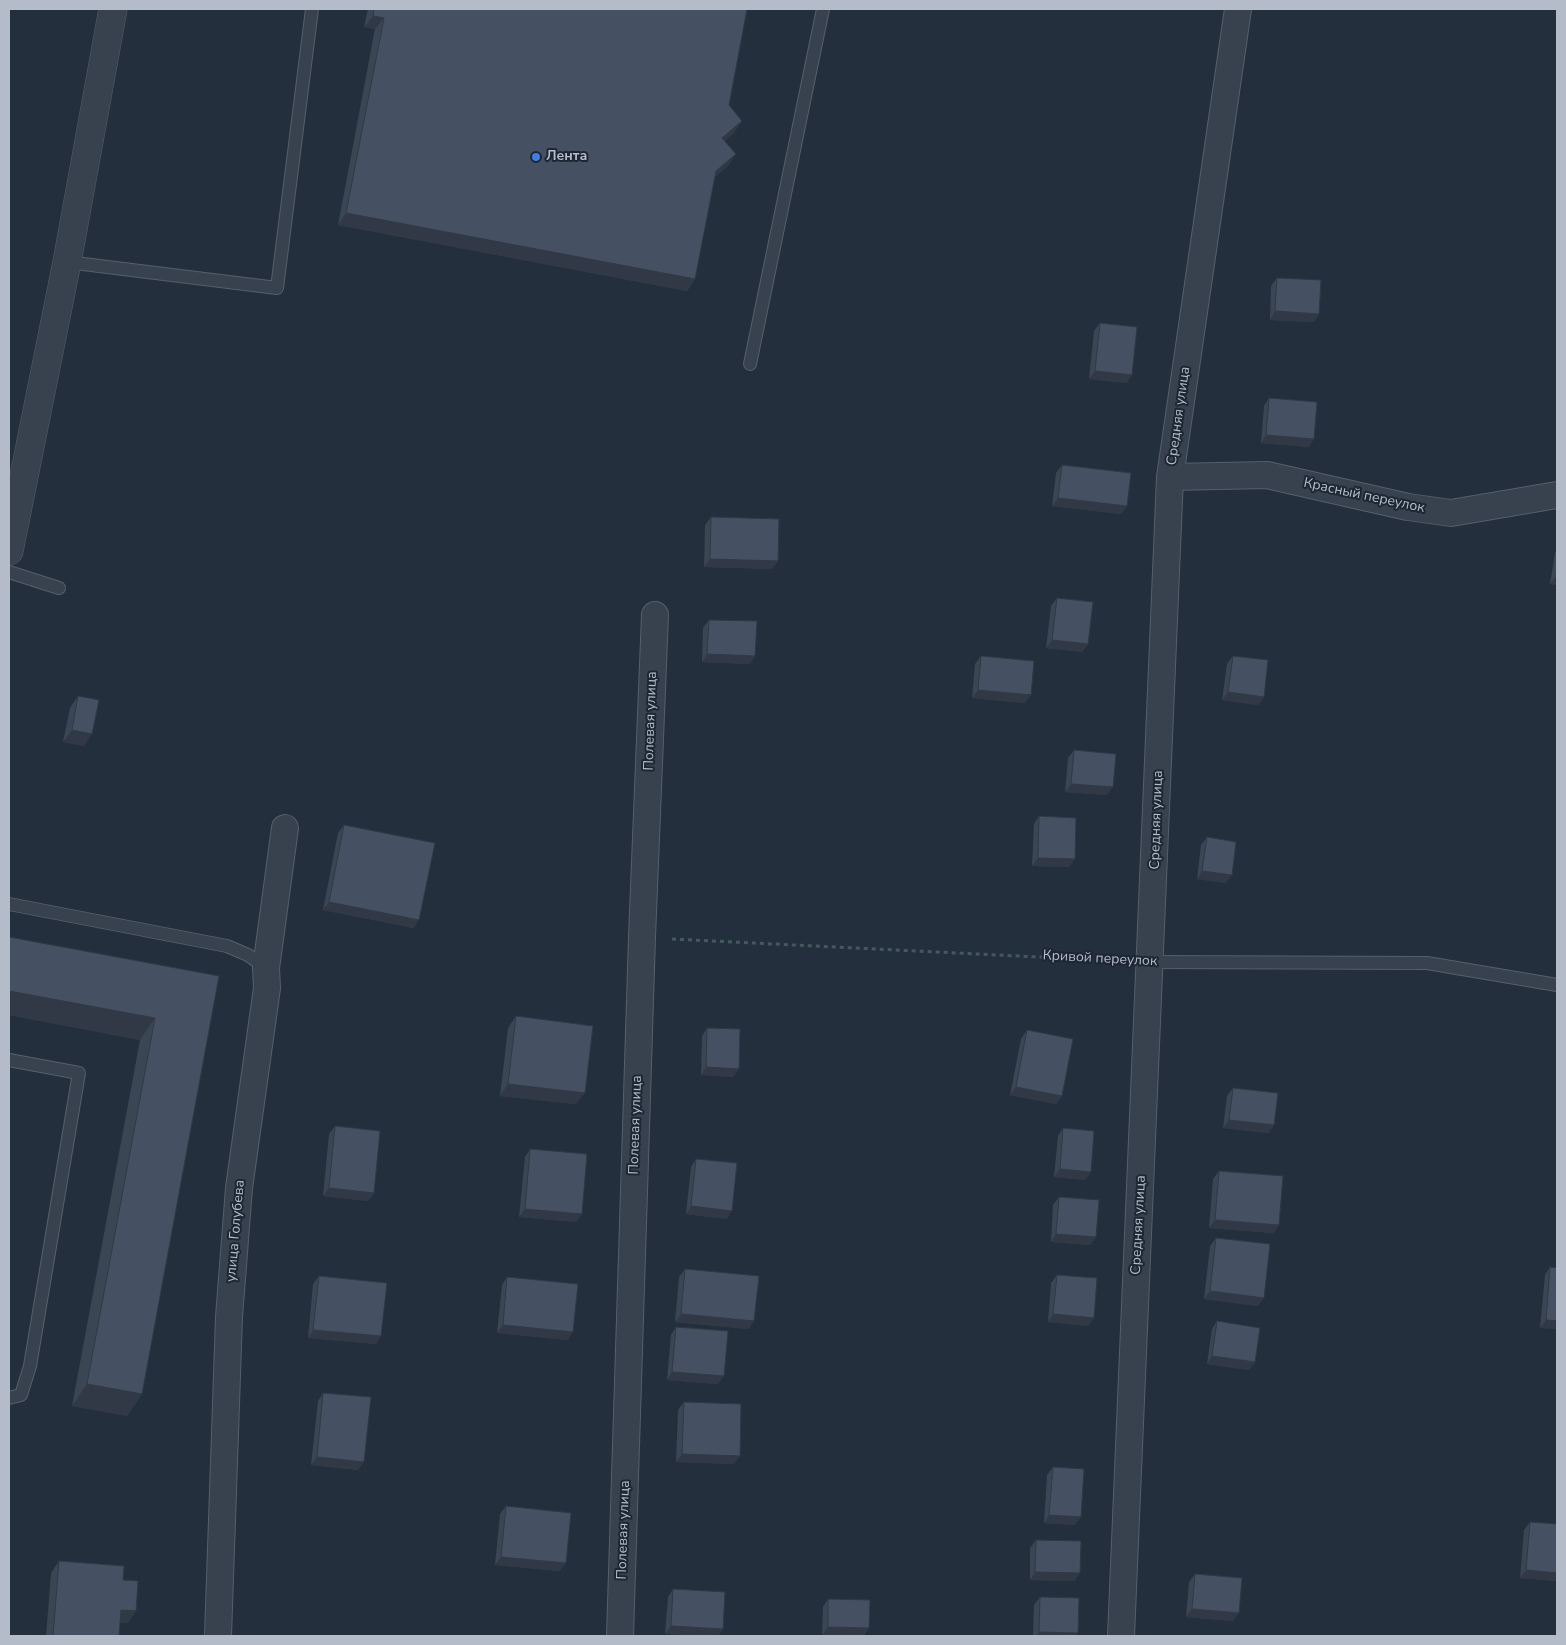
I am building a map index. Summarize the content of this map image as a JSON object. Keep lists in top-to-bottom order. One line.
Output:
{"streets":{"street":["Средняя улица","Красный переулок","Полевая улица","улица Голубева"],"lane":["Кривой переулок"]},"crossings":[["Средняя улица","Красный переулок"],["Средняя улица","Кривой переулок"],["Полевая улица","Кривой переулок"]],"places":["Лента"]}
